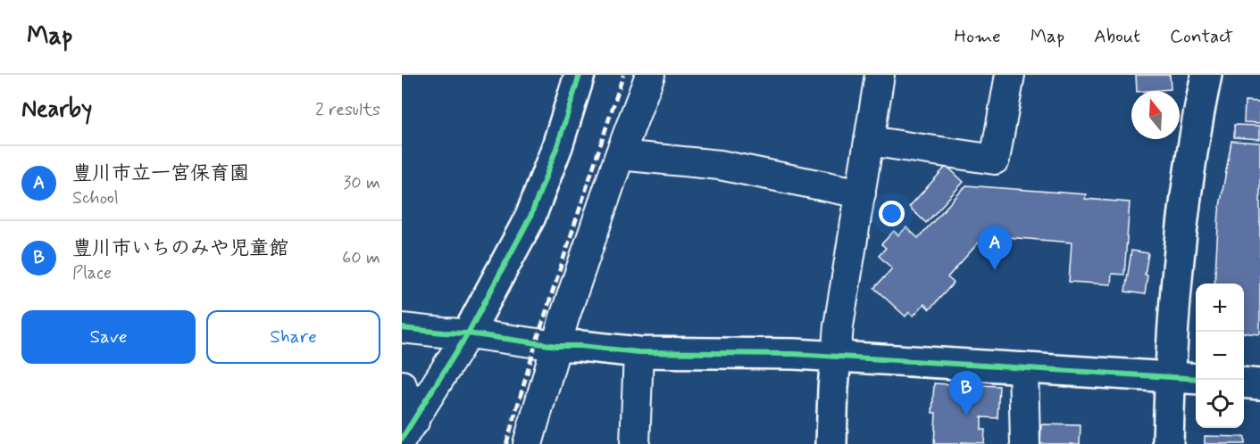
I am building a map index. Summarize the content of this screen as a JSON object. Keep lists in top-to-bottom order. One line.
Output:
{"north":"top","page":{"header":"Map","nav":["Home","Map","About","Contact"],"heading":["Nearby","2 results"],"list":[{"mark":"A","name":"豊川市立一宮保育園","note":"School","value":"30 m"},{"mark":"B","name":"豊川市いちのみや児童館","note":"Place","value":"60 m"}],"pins":["A","B"],"map_buttons":["+","−"],"buttons":["Save","Share"]}}
